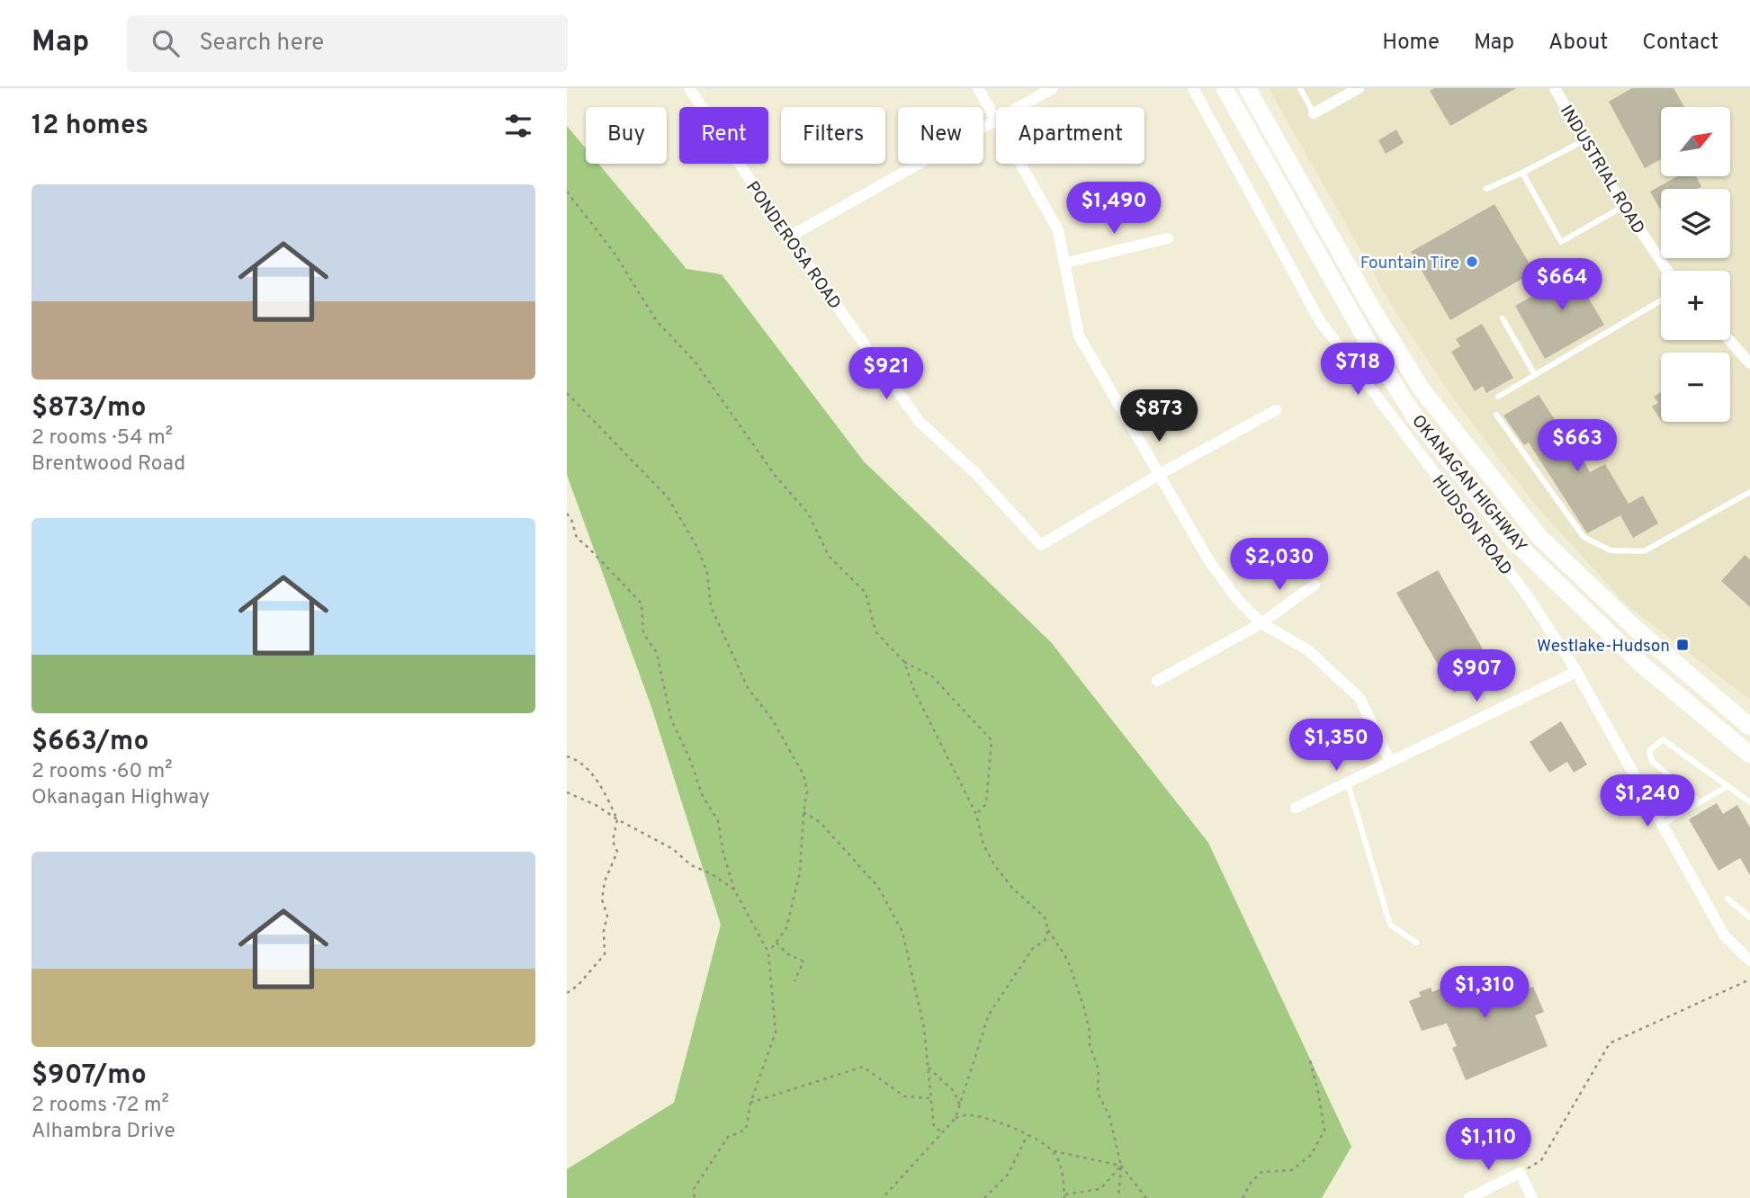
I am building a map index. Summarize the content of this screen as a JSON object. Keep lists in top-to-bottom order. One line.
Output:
{"streets":{"highway":["OKANAGAN HIGHWAY"],"street":["INDUSTRIAL ROAD","PONDEROSA ROAD","HUDSON ROAD"]},"places":{"other":["Fountain Tire"],"transit":["Westlake-Hudson"]},"north":"top right","page":{"header":"Map","search":"Search here","nav":["Home","Map","About","Contact"],"heading":"12 homes","map_buttons":["+","−"],"chip":["Buy","Rent","Filters","New","Apartment"],"list":[{"name":"$873/mo","note":"2 rooms · 54 m² · Brentwood Road"},{"name":"$663/mo","note":"2 rooms · 60 m² · Okanagan Highway"},{"name":"$907/mo","note":"2 rooms · 72 m² · Alhambra Drive"}],"price":["$1,490","$664","$718","$921","$873","$663","$2,030","$907","$1,350","$1,240","$1,310","$1,110"]}}
